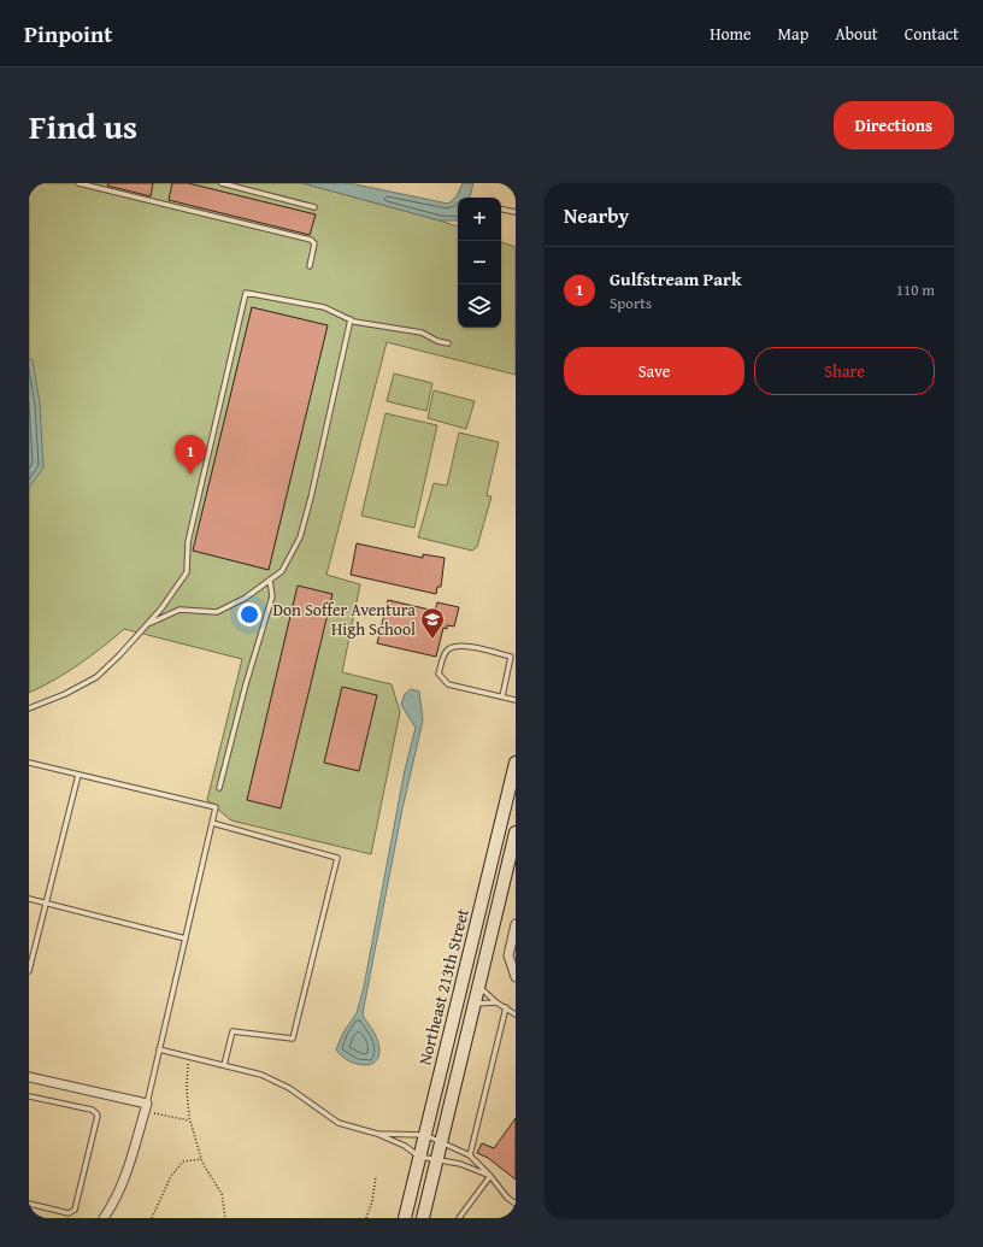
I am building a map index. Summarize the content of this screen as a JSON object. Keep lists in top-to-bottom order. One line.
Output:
{"streets":{"street":["Northeast 213th Street"]},"places":{"school or university":["Don Soffer Aventura High School"]},"page":{"header":"Pinpoint","nav":["Home","Map","About","Contact"],"title":"Find us","buttons":["Directions",["Save","Share"]],"heading":"Nearby","map_buttons":["+","−"],"list":[{"mark":"1","name":"Gulfstream Park","note":"Sports","value":"110 m"}],"pins":"1"}}
